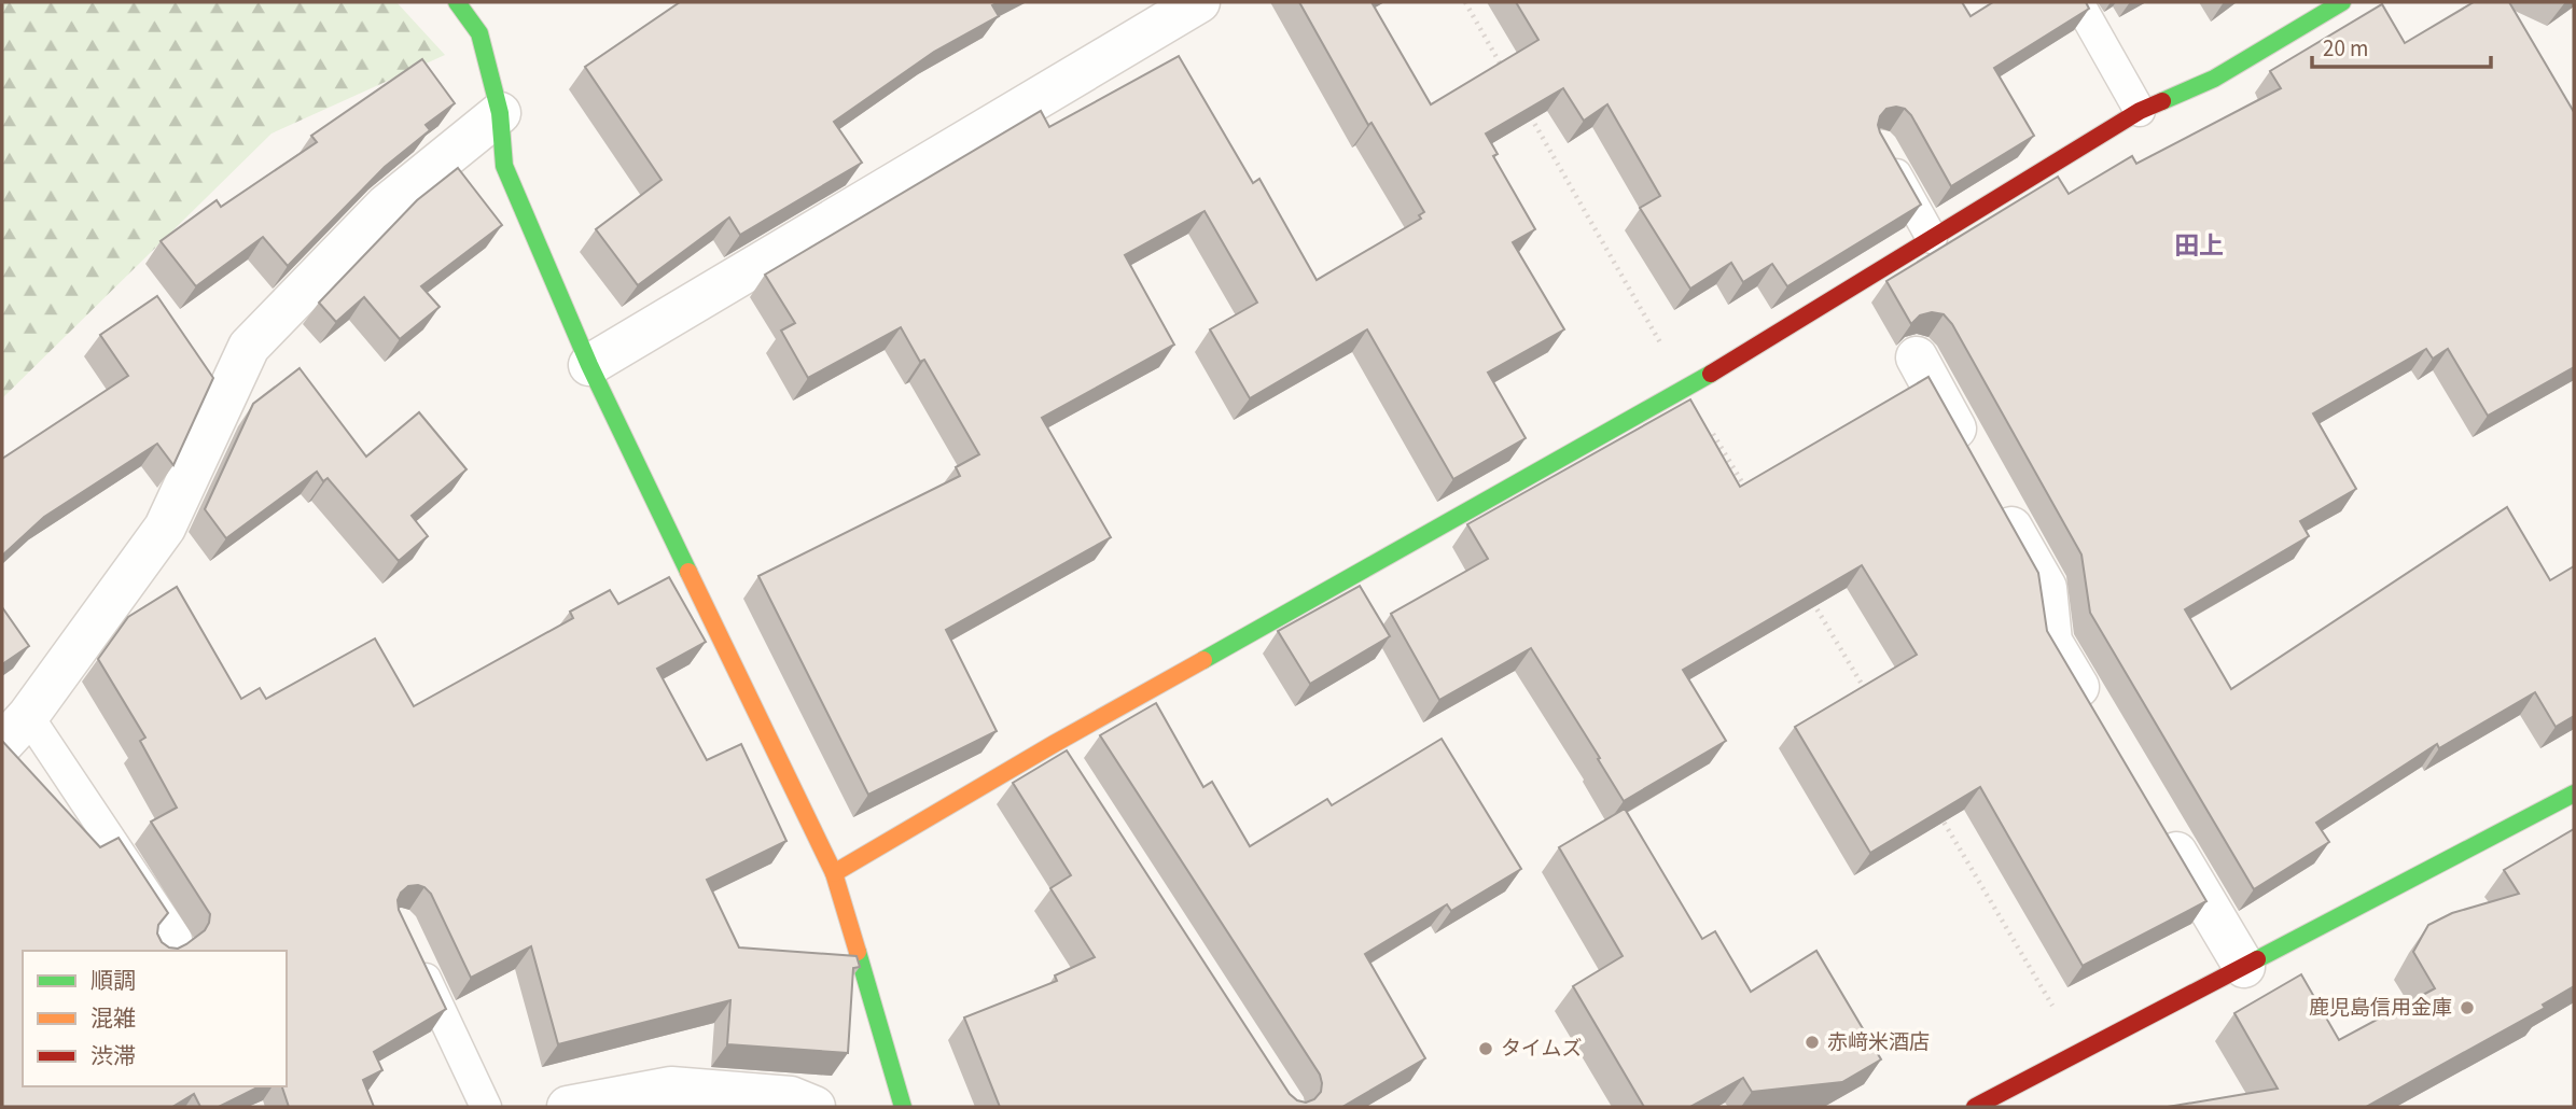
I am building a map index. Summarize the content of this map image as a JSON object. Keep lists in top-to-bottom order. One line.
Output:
{"districts":["田上"],"places":["鹿児島信用金庫","赤﨑米酒店","タイムズ"],"legend":["順調","混雑","渋滞"],"scale_bar":"20 m"}
